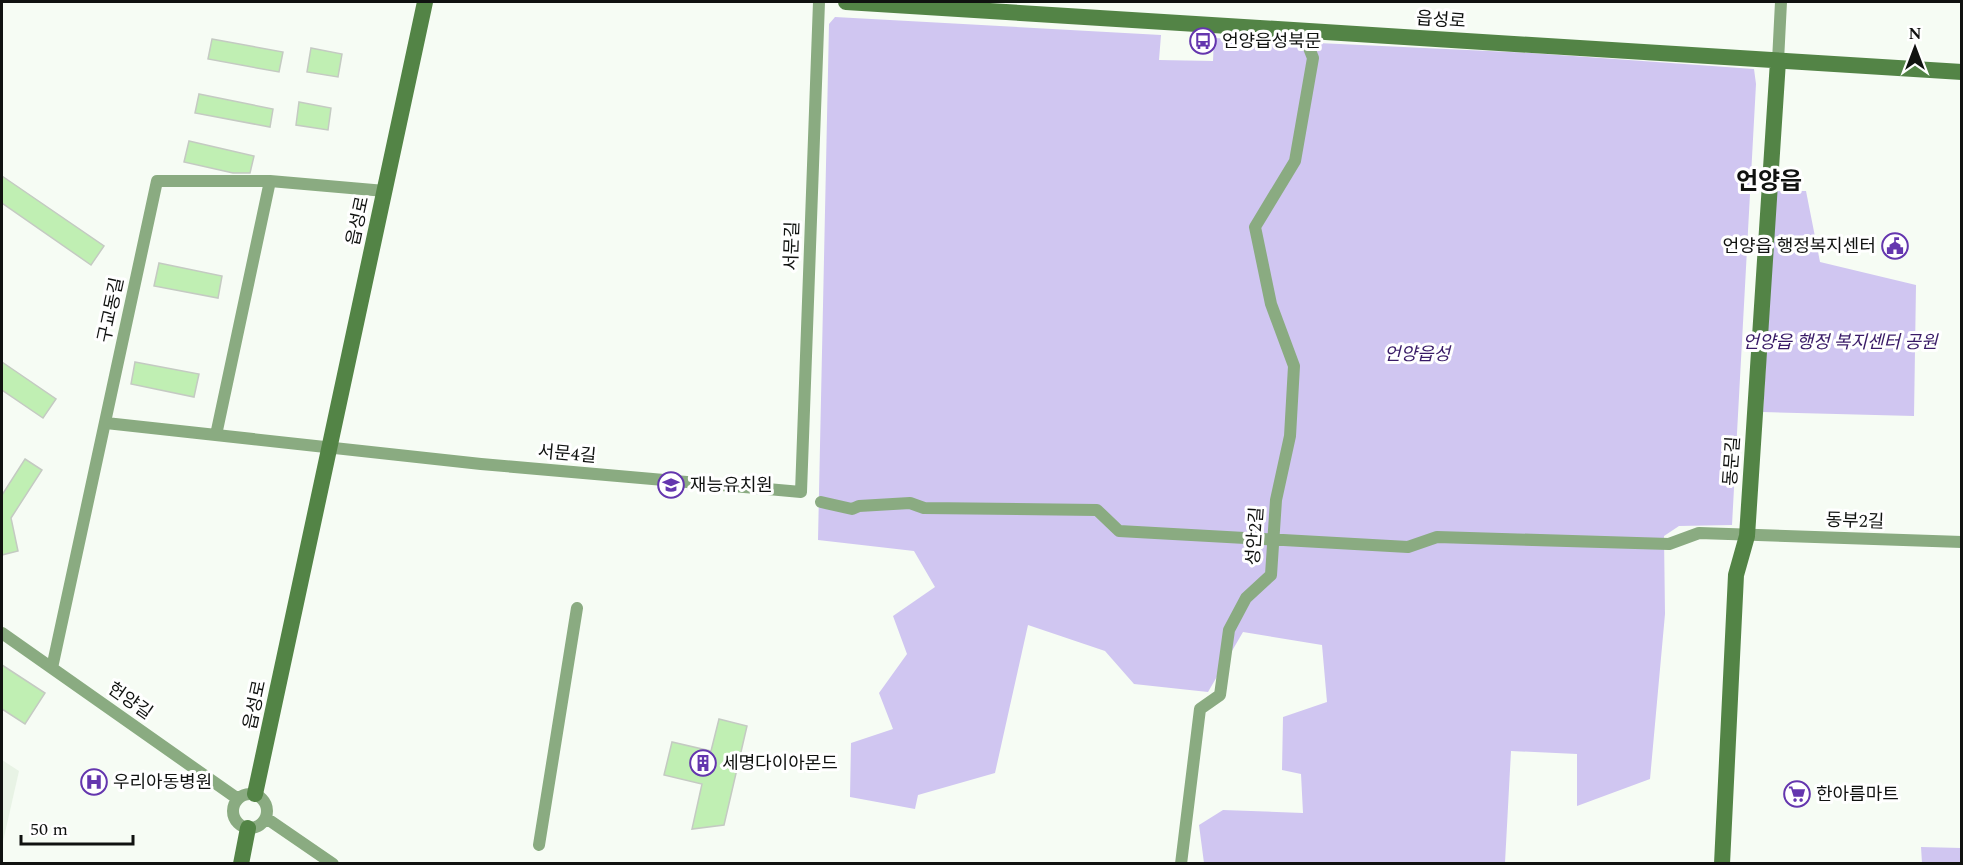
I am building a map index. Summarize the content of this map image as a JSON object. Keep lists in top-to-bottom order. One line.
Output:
{"streets":{"street":["읍성로","서문길","구교동길","서문4길","동문길","동부2길","성안2길","헌양길"]},"crossings":[["읍성로","구교동길"],["읍성로","서문4길"],["읍성로","동문길"],["읍성로","성안2길"],["읍성로","헌양길"],["서문길","서문4길"],["구교동길","헌양길"],["동문길","동부2길"],["동부2길","성안2길"]],"districts":["언양읍"],"parks":["언양읍 행정 복지센터 공원","언양읍성"],"places":{"bus stop":["언양읍성북문"],"public building":["언양읍 행정복지센터"],"school or university":["재능유치원"],"building":["세명다이아몬드"],"hospital":["우리아동병원"],"supermarket":["한아름마트"]},"scale_bar":"50 m","north":"top"}
